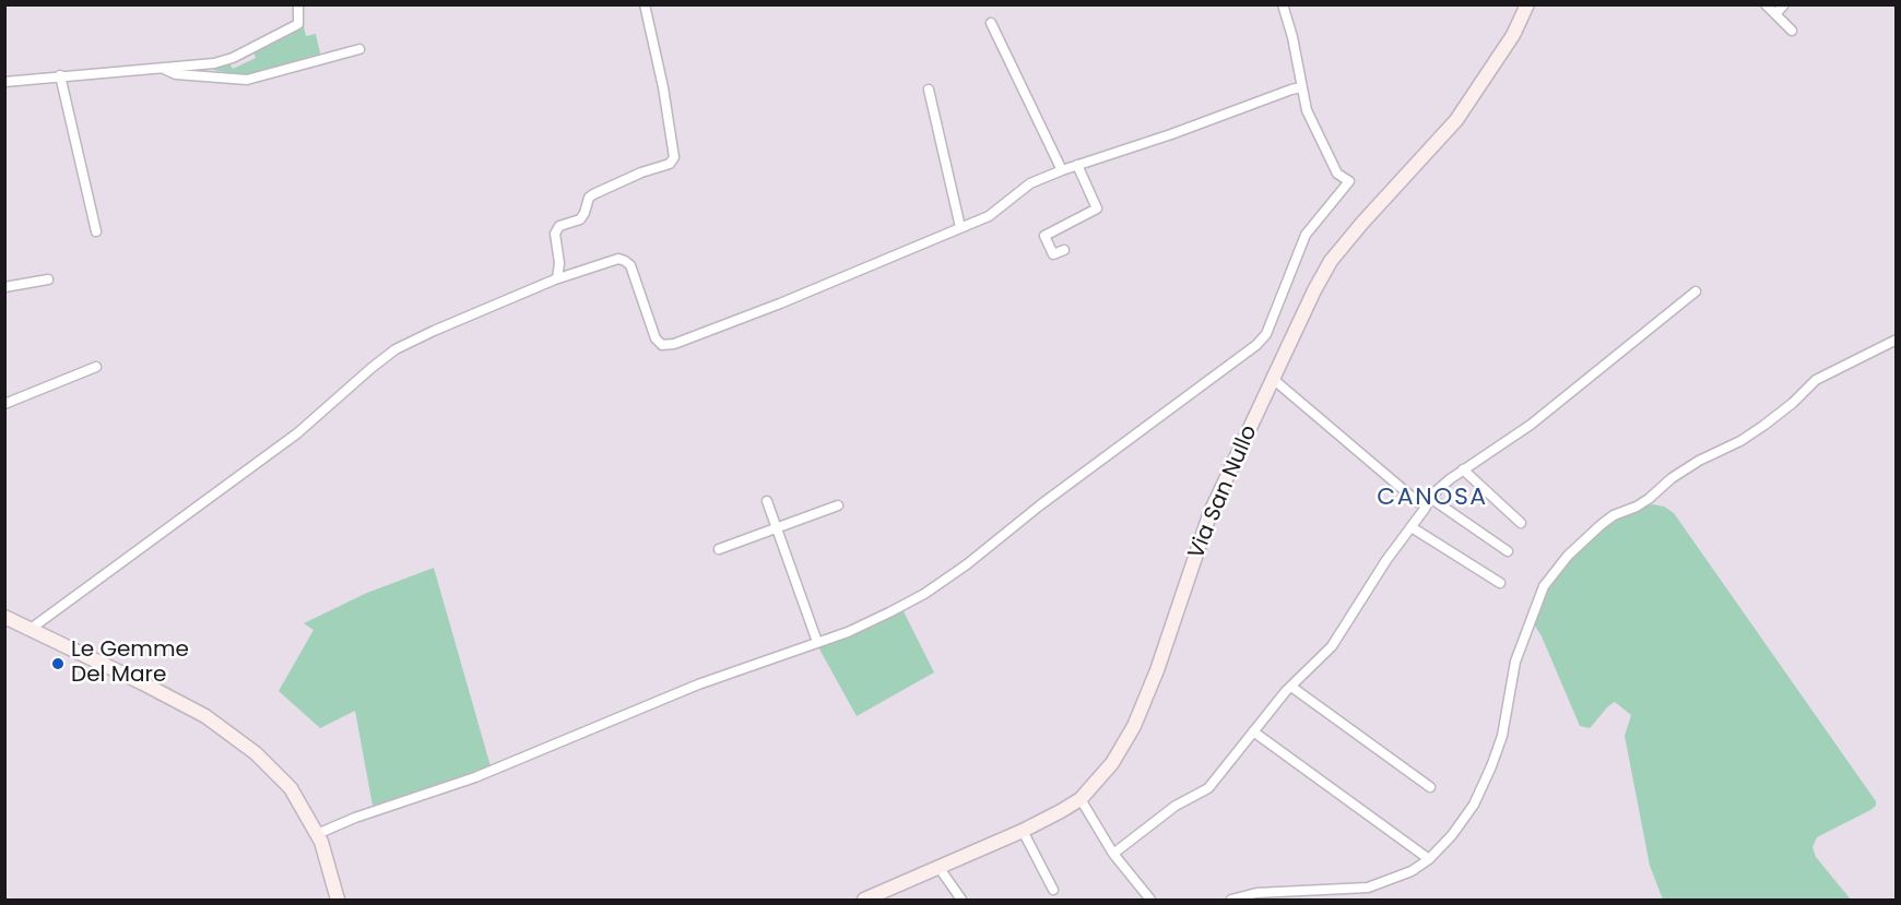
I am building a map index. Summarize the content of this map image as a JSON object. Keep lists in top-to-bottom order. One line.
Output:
{"streets":{"street":["Via San Nullo"]},"districts":["CANOSA"],"places":["Le Gemme Del Mare"]}
